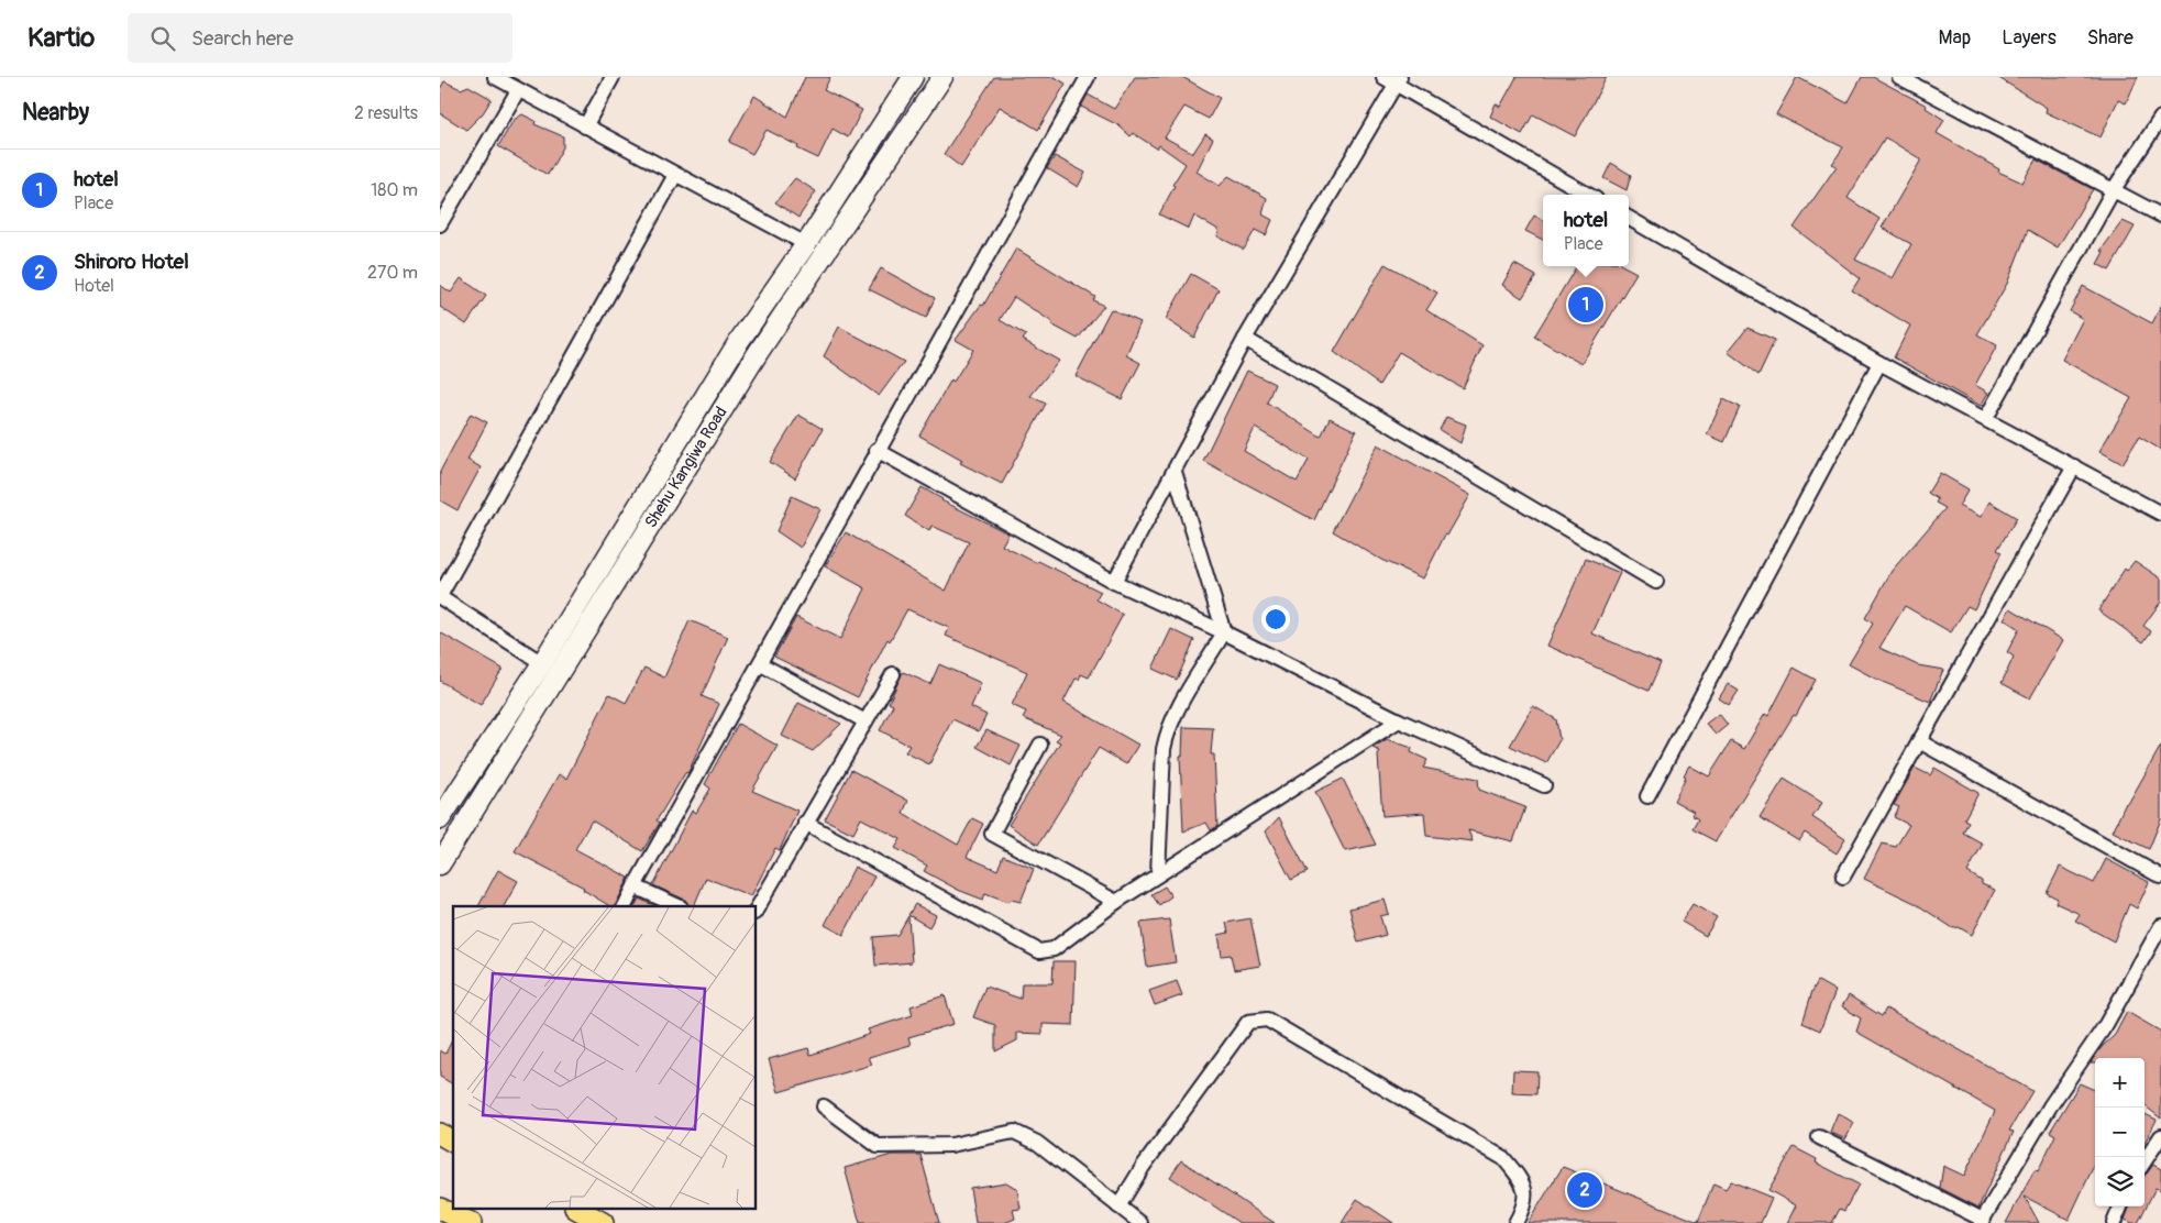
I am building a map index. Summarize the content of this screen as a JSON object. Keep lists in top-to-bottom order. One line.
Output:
{"streets":{"main road":["Shehu Kangiwa Road"]},"page":{"header":"Kartio","search":"Search here","nav":["Map","Layers","Share"],"heading":["Nearby","2 results"],"list":[{"mark":"1","name":"hotel","note":"Place","value":"180 m"},{"mark":"2","name":"Shiroro Hotel","note":"Hotel","value":"270 m"}],"popup":["hotel","Place"],"pins":["1","2"],"map_buttons":["+","−"]}}
